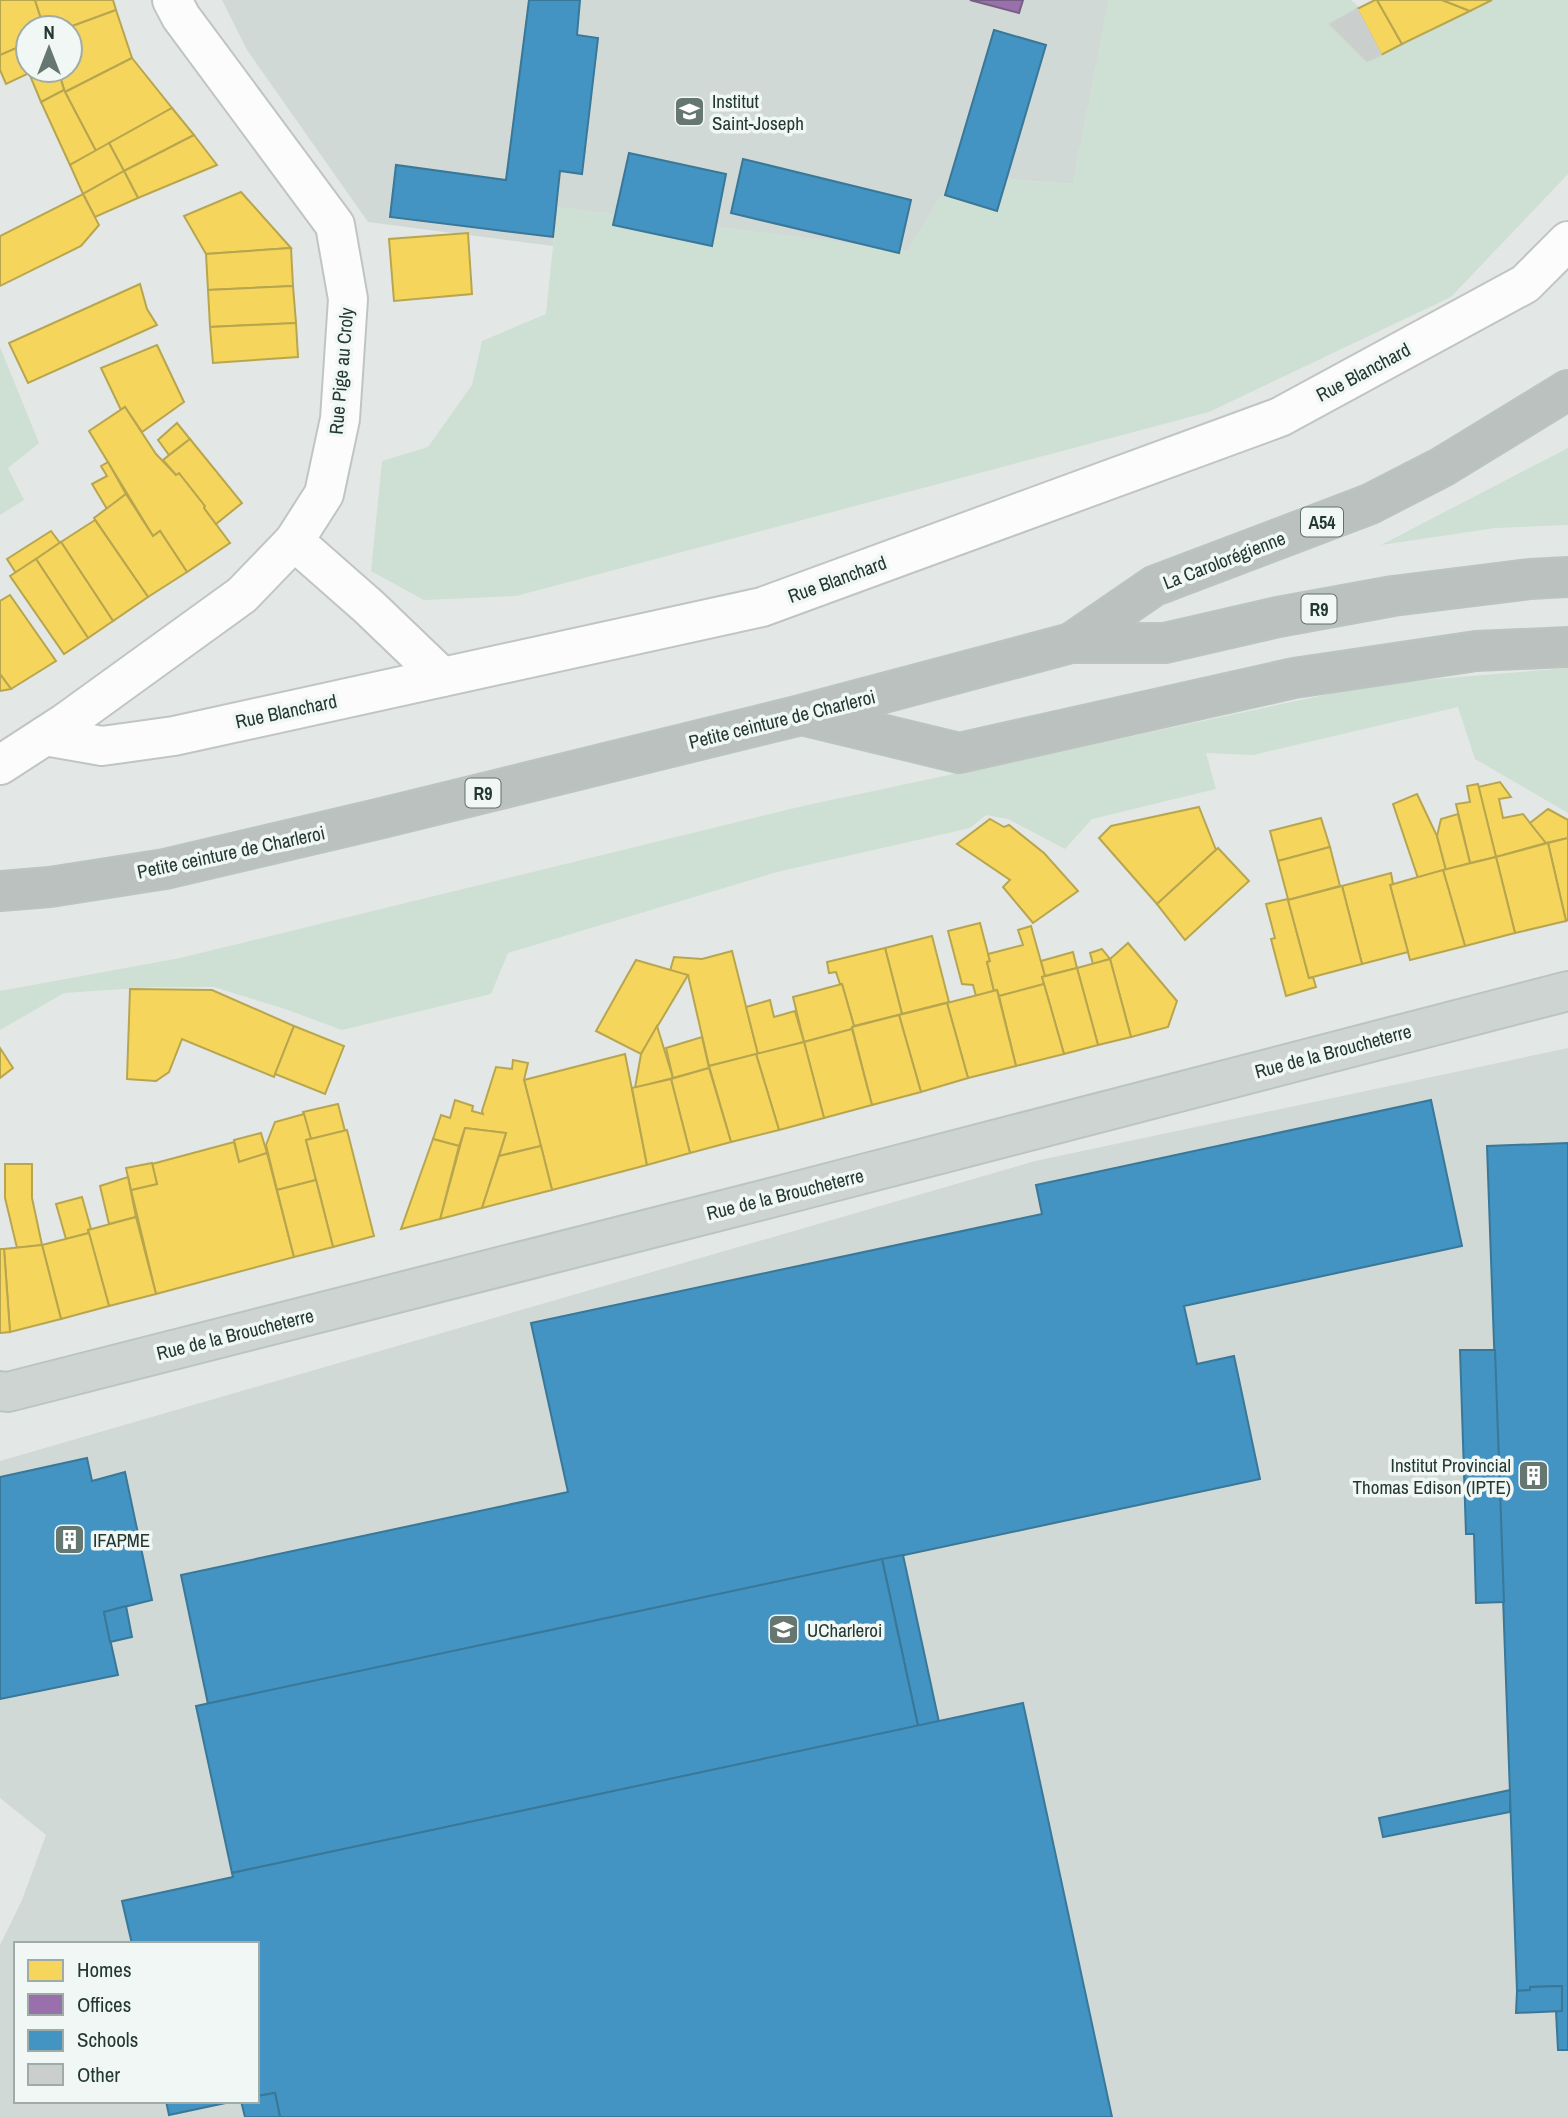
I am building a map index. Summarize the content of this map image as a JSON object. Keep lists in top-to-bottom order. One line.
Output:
{"streets":{"highway":["A54","La Carolorégienne","R9","Petite ceinture de Charleroi"],"main road":["Rue de la Broucheterre"],"street":["Rue Pige au Croly","Rue Blanchard"]},"crossings":[["Rue Pige au Croly","Rue Blanchard"],["La Carolorégienne","Petite ceinture de Charleroi"]],"places":{"school or university":["Institut Saint-Joseph","UCharleroi"],"building":["Institut Provincial Thomas Edison (IPTE)","IFAPME"]},"legend":["Homes","Offices","Schools","Other"],"north":"top"}
